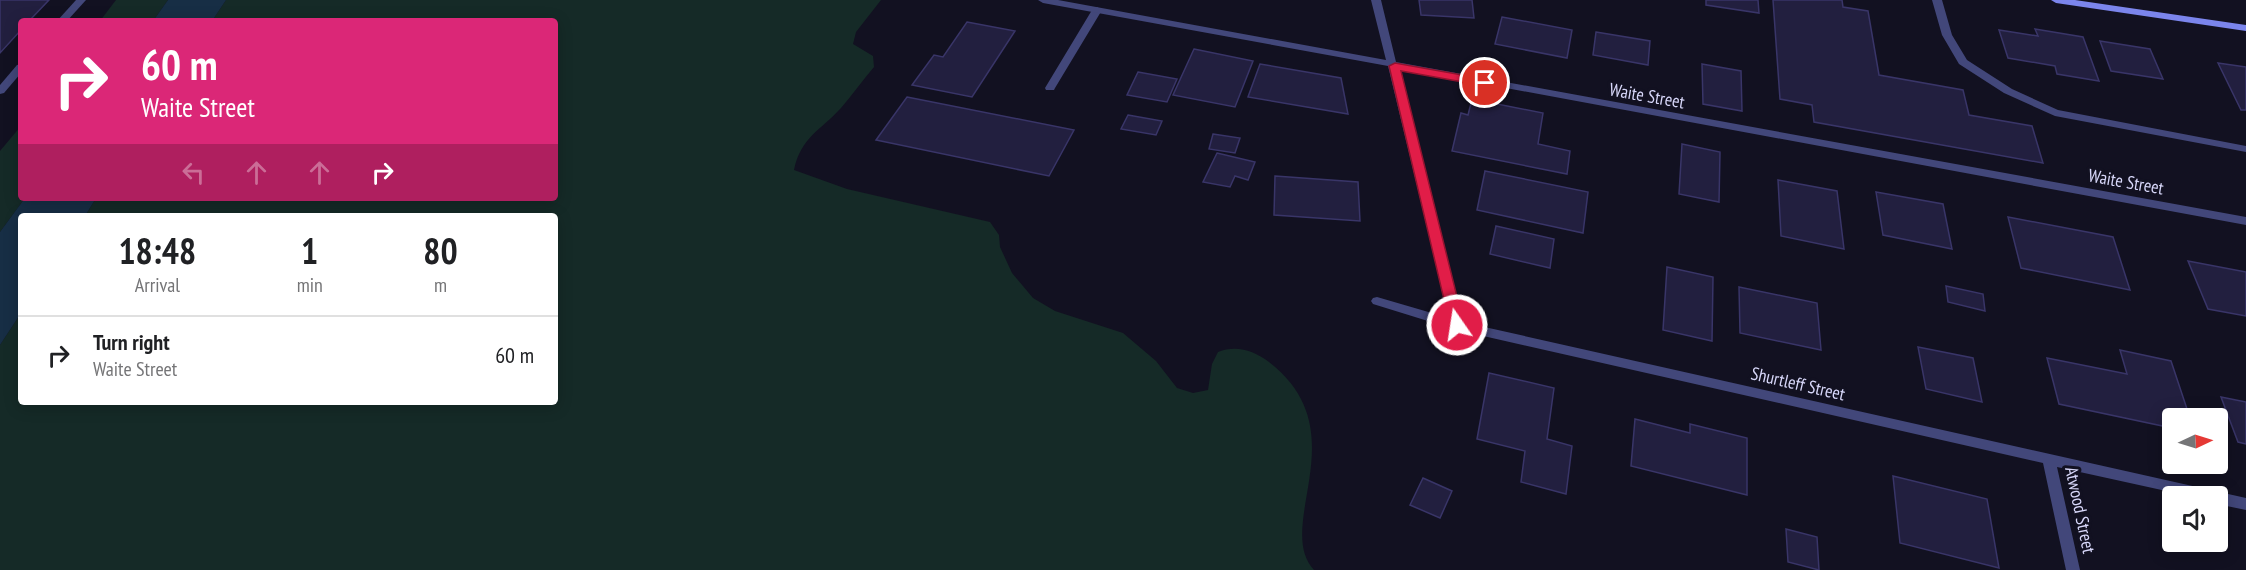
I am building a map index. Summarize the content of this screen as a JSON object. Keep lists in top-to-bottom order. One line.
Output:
{"streets":{"street":["Waite Street","Shurtleff Street","Atwood Street"]},"crossings":[["Shurtleff Street","Atwood Street"]],"north":"right","page":{"turn":["60 m","Waite Street"],"eta":["18:48","Arrival","1","min","80","m"],"list":[{"name":"Turn right","note":"Waite Street","value":"60 m"}]}}
